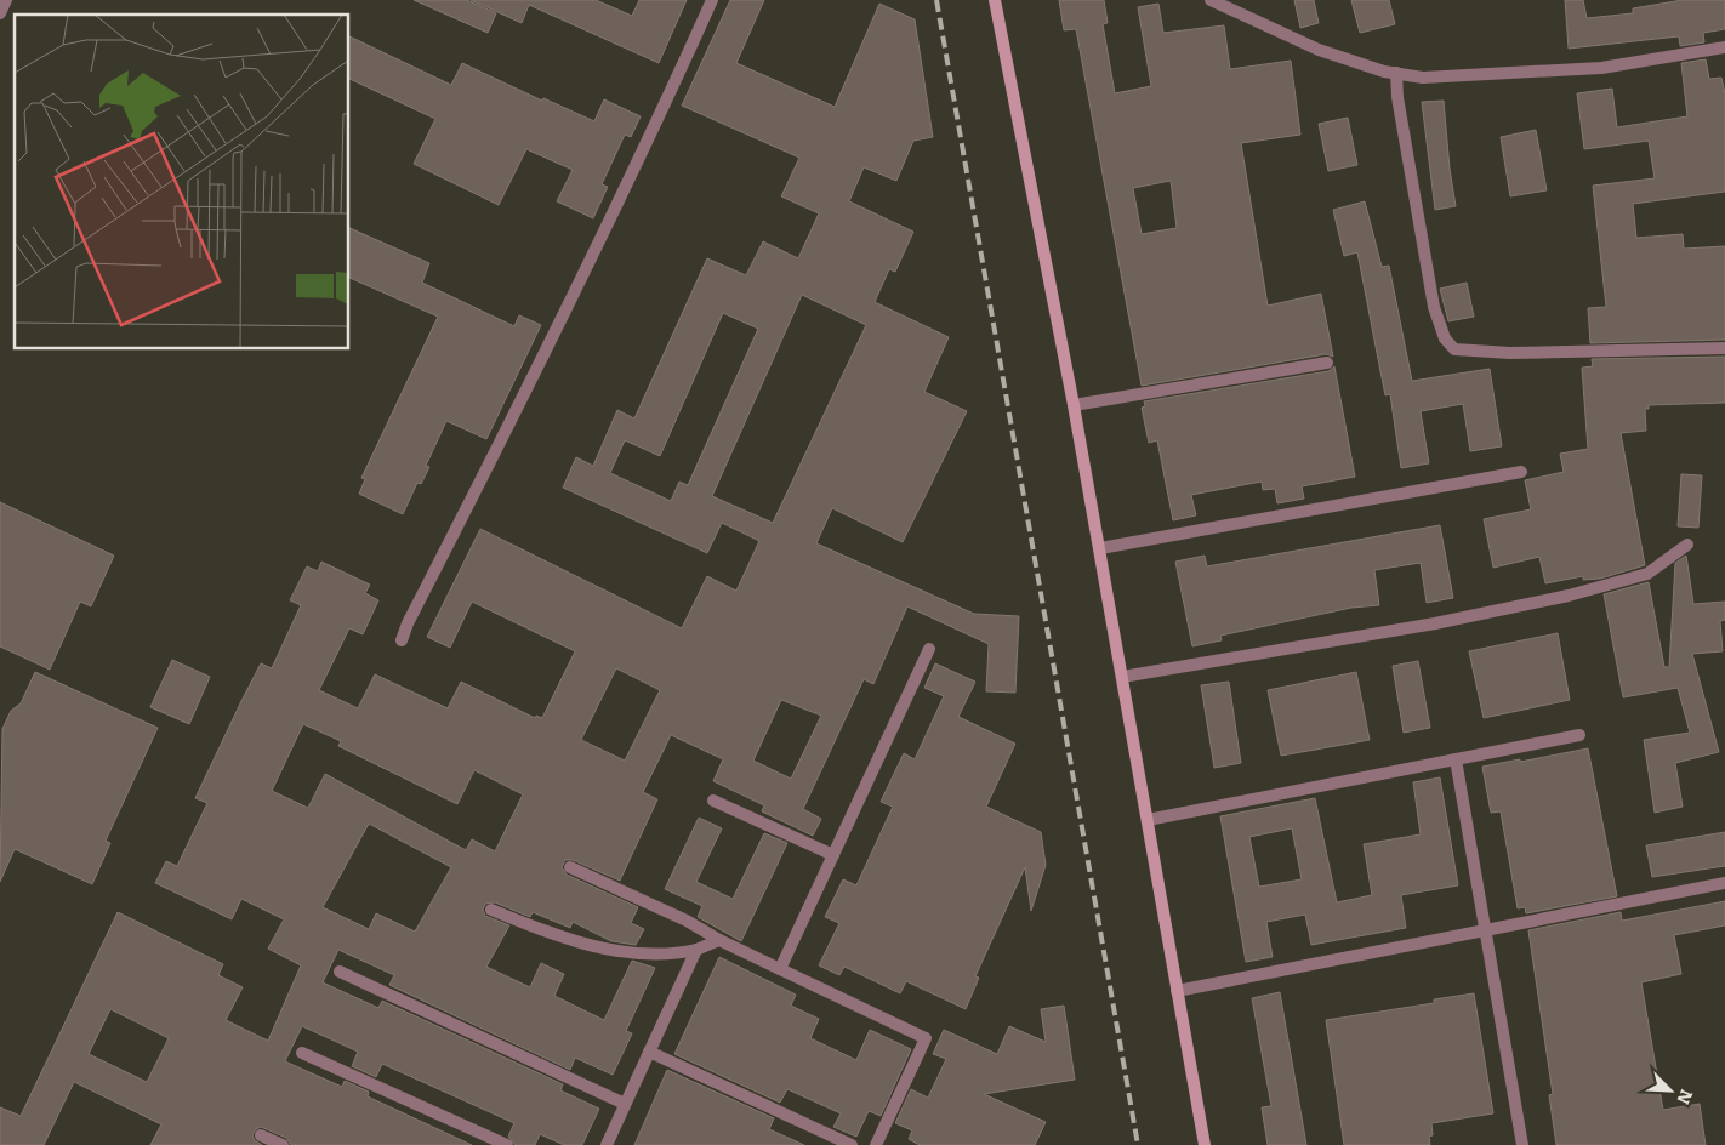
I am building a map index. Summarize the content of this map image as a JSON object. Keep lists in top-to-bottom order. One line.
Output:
{"north":"bottom right"}
